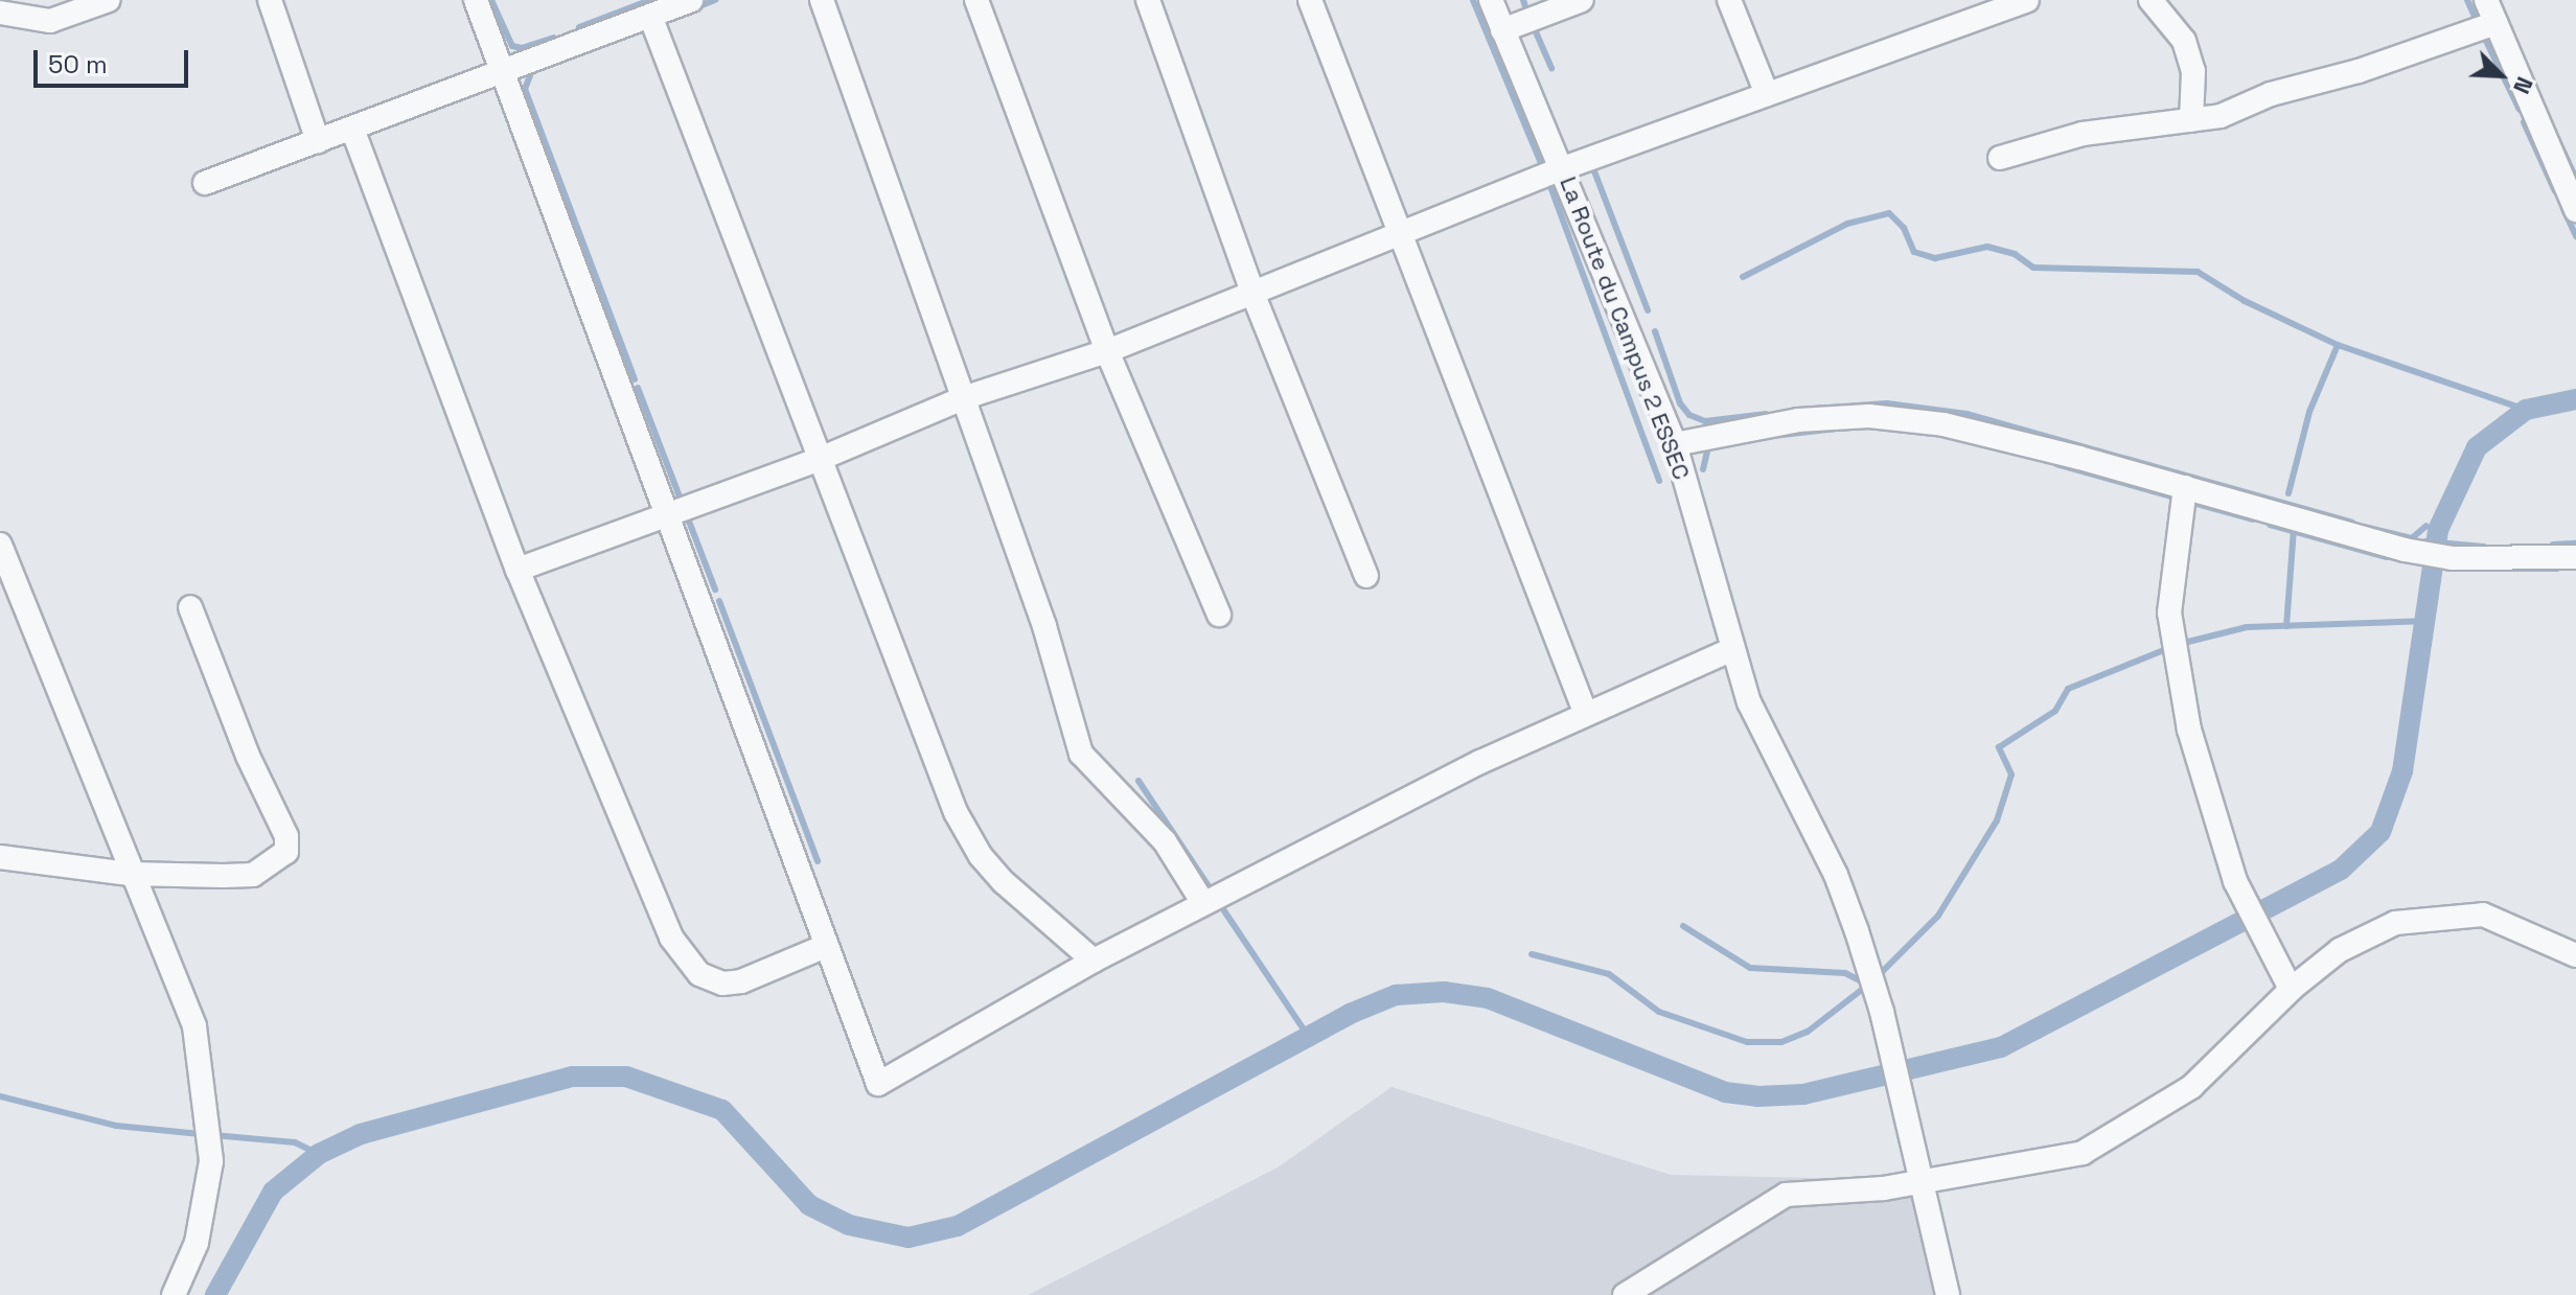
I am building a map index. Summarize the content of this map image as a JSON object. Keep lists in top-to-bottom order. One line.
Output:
{"streets":{"street":["La Route du Campus 2 ESSEC"]},"scale_bar":"50 m","north":"bottom right"}
